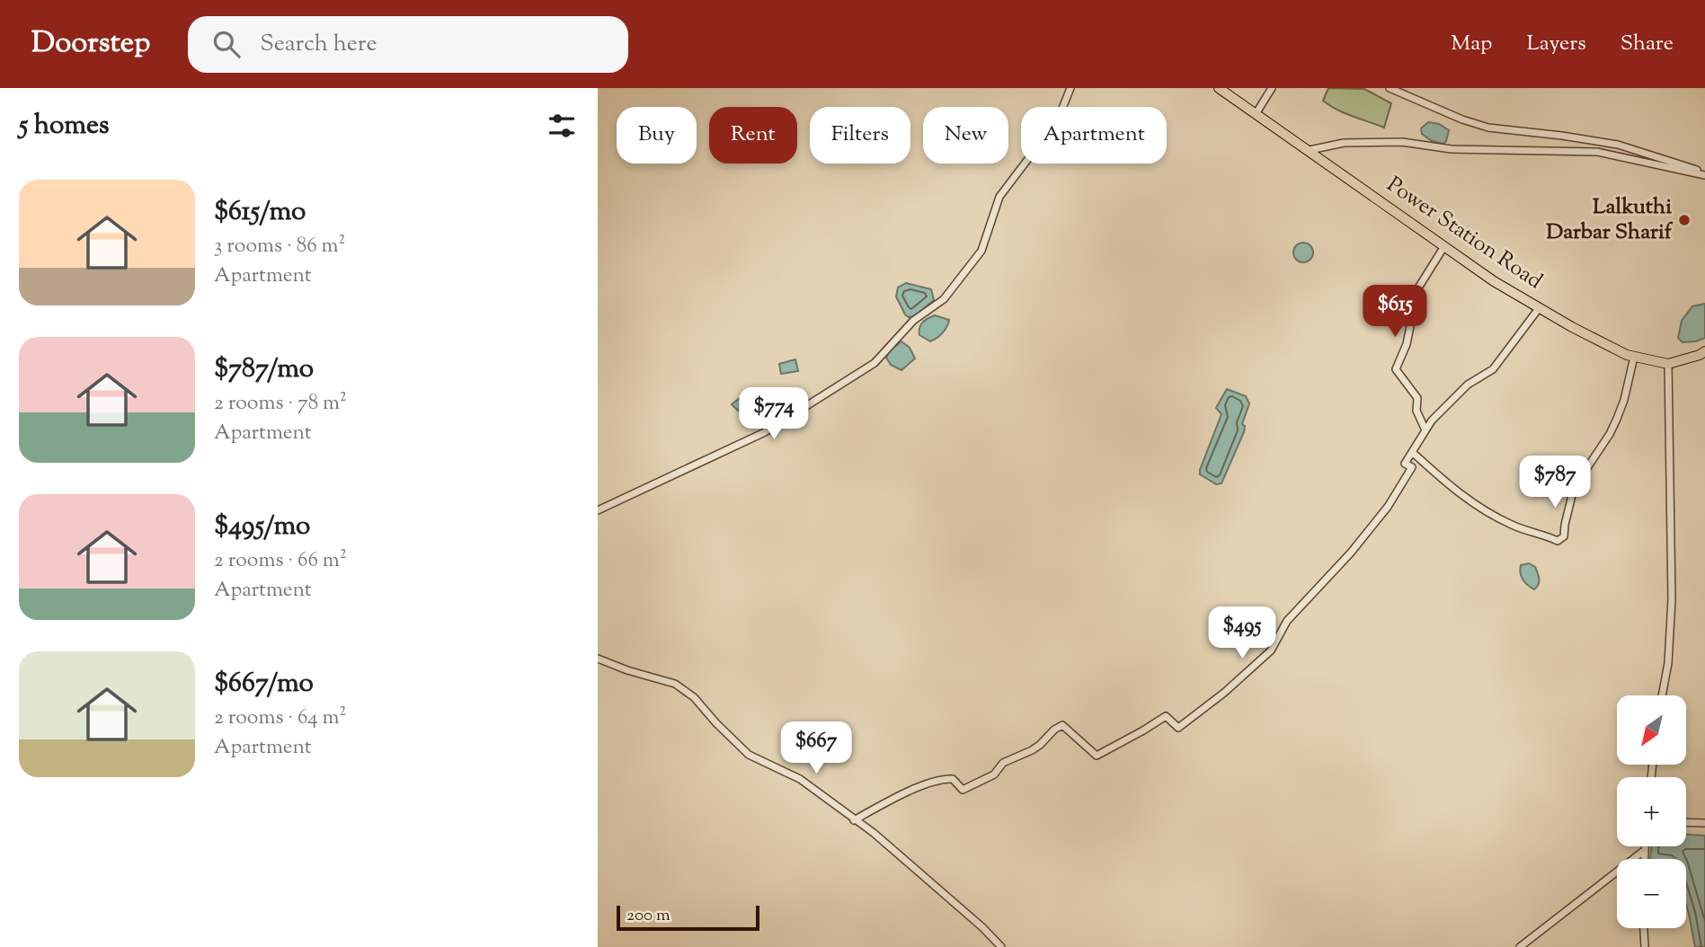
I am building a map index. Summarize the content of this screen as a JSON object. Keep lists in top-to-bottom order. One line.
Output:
{"streets":{"main road":["Power Station Road"]},"places":["Lalkuthi Darbar Sharif"],"scale_bar":"200 m","north":"bottom left","page":{"header":"Doorstep","search":"Search here","nav":["Map","Layers","Share"],"heading":"5 homes","chip":["Buy","Rent","Filters","New","Apartment"],"list":[{"name":"$615/mo","note":"3 rooms · 86 m² · Apartment"},{"name":"$787/mo","note":"2 rooms · 78 m² · Apartment"},{"name":"$495/mo","note":"2 rooms · 66 m² · Apartment"},{"name":"$667/mo","note":"2 rooms · 64 m² · Apartment"}],"price":["$615","$774","$787","$495","$667"],"map_buttons":["+","−"],"scale":"200 m"}}
